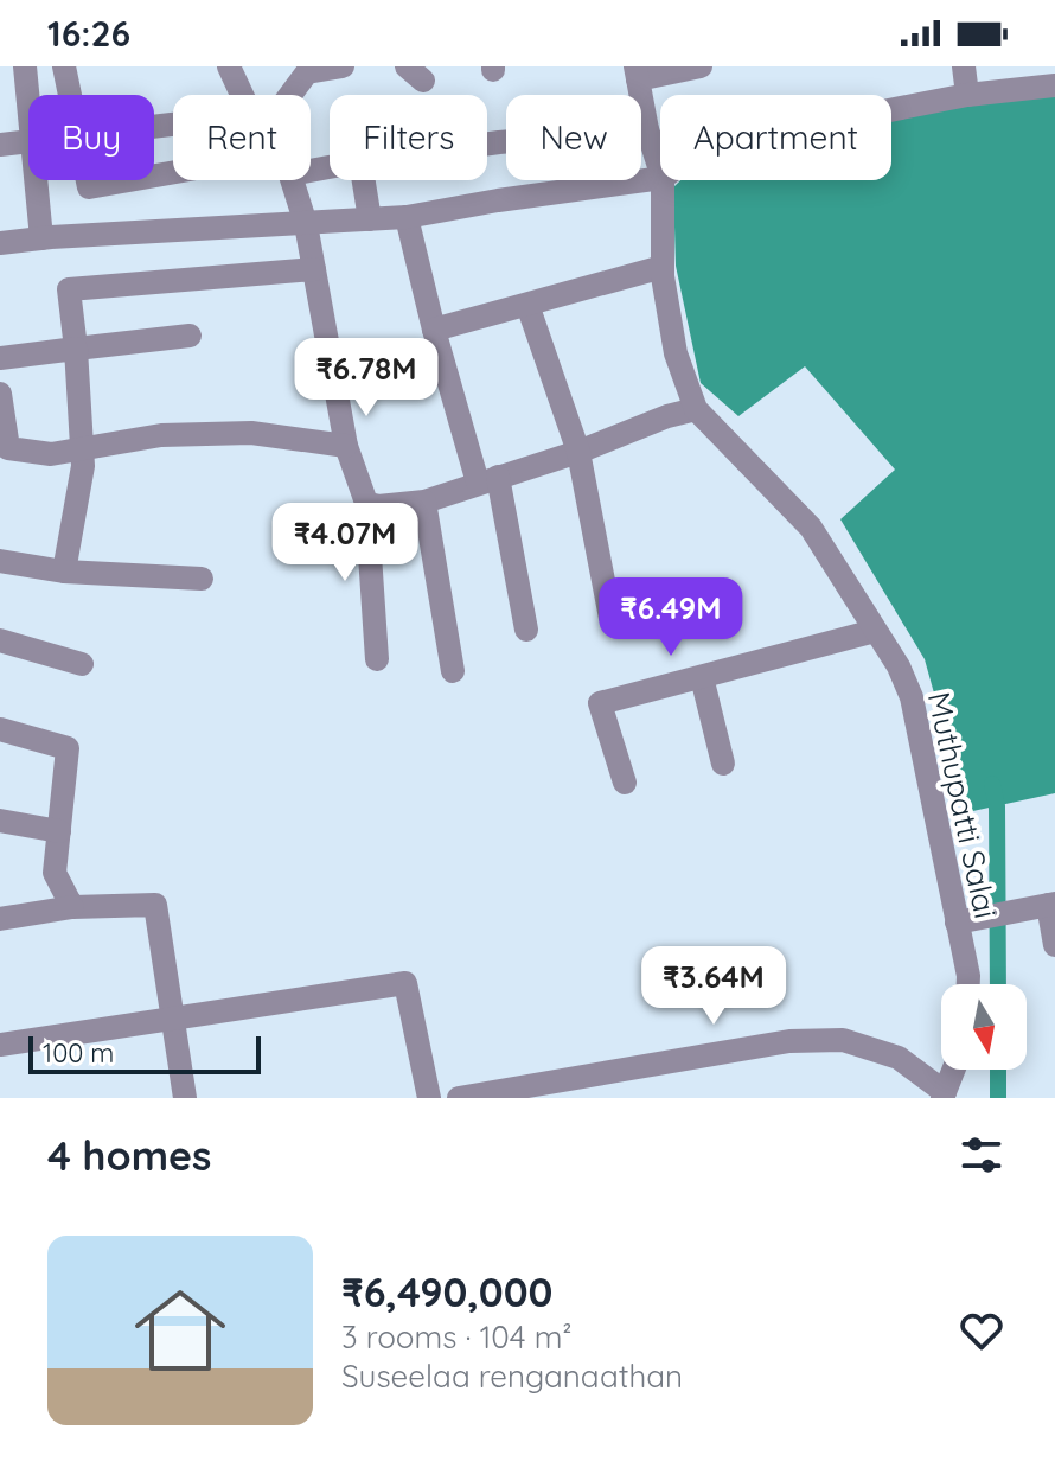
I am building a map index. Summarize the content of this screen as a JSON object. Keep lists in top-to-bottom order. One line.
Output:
{"streets":{"street":["Muthupatti Salai"]},"scale_bar":"100 m","north":"bottom","page":{"status":"16:26","chip":["Buy","Rent","Filters","New","Apartment"],"price":["₹6.78M","₹4.07M","₹6.49M","₹3.64M"],"scale":"100 m","heading":"4 homes","list":[{"name":"₹6,490,000","note":"3 rooms · 104 m² · Suseelaa renganaathan"}]}}
